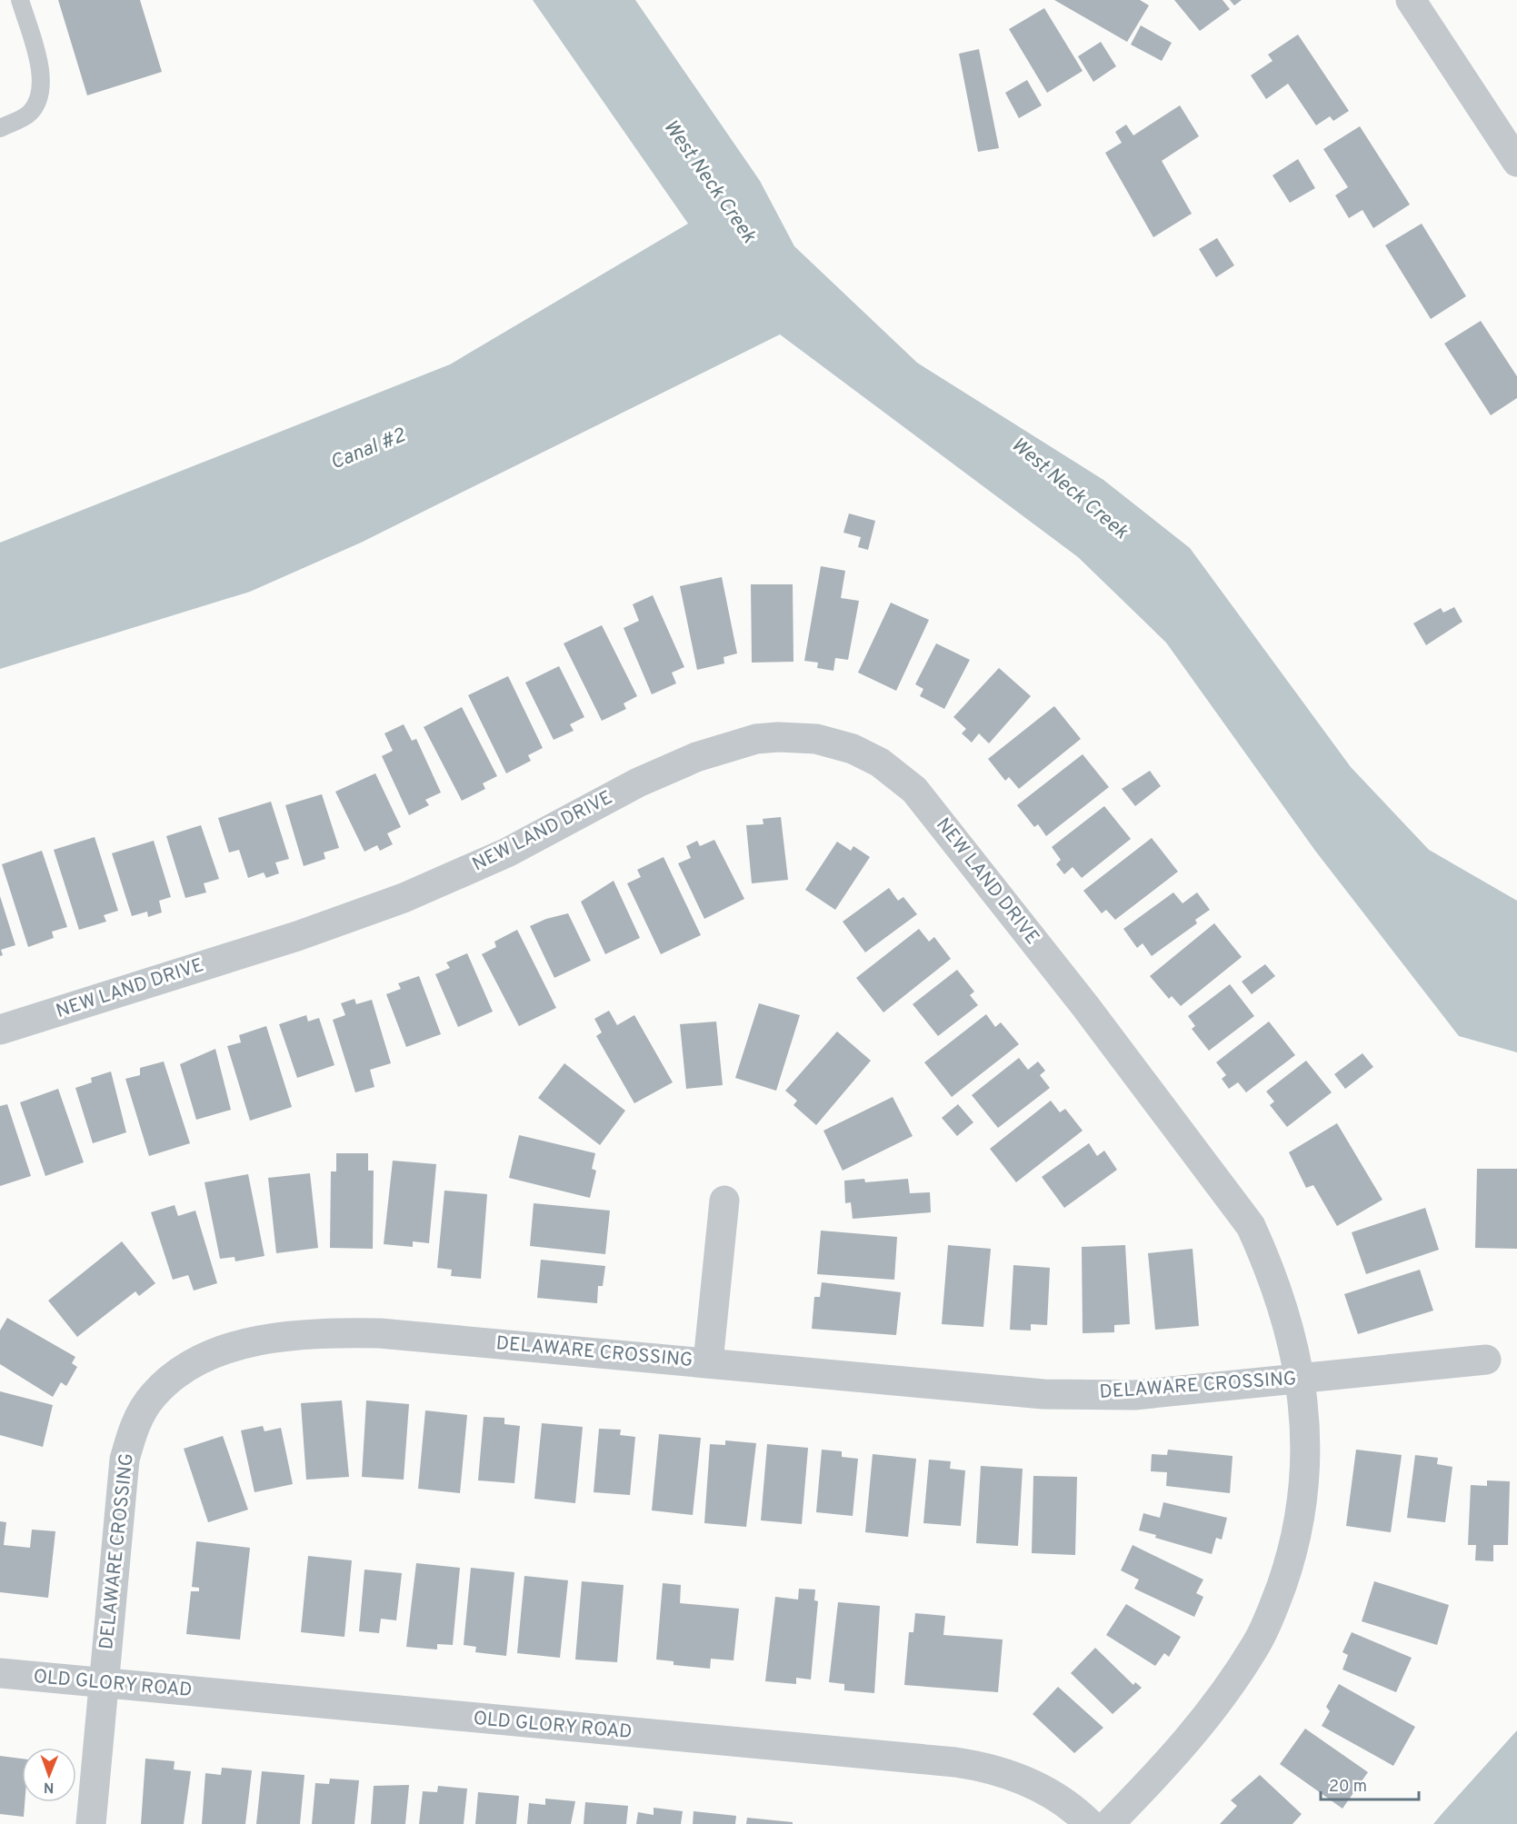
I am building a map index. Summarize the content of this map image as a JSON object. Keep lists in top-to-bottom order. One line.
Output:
{"streets":{"street":["NEW LAND DRIVE","DELAWARE CROSSING","OLD GLORY ROAD"]},"crossings":[["NEW LAND DRIVE","DELAWARE CROSSING"],["DELAWARE CROSSING","OLD GLORY ROAD"]],"water":["West Neck Creek","Canal #2"],"scale_bar":"20 m","north":"bottom"}
